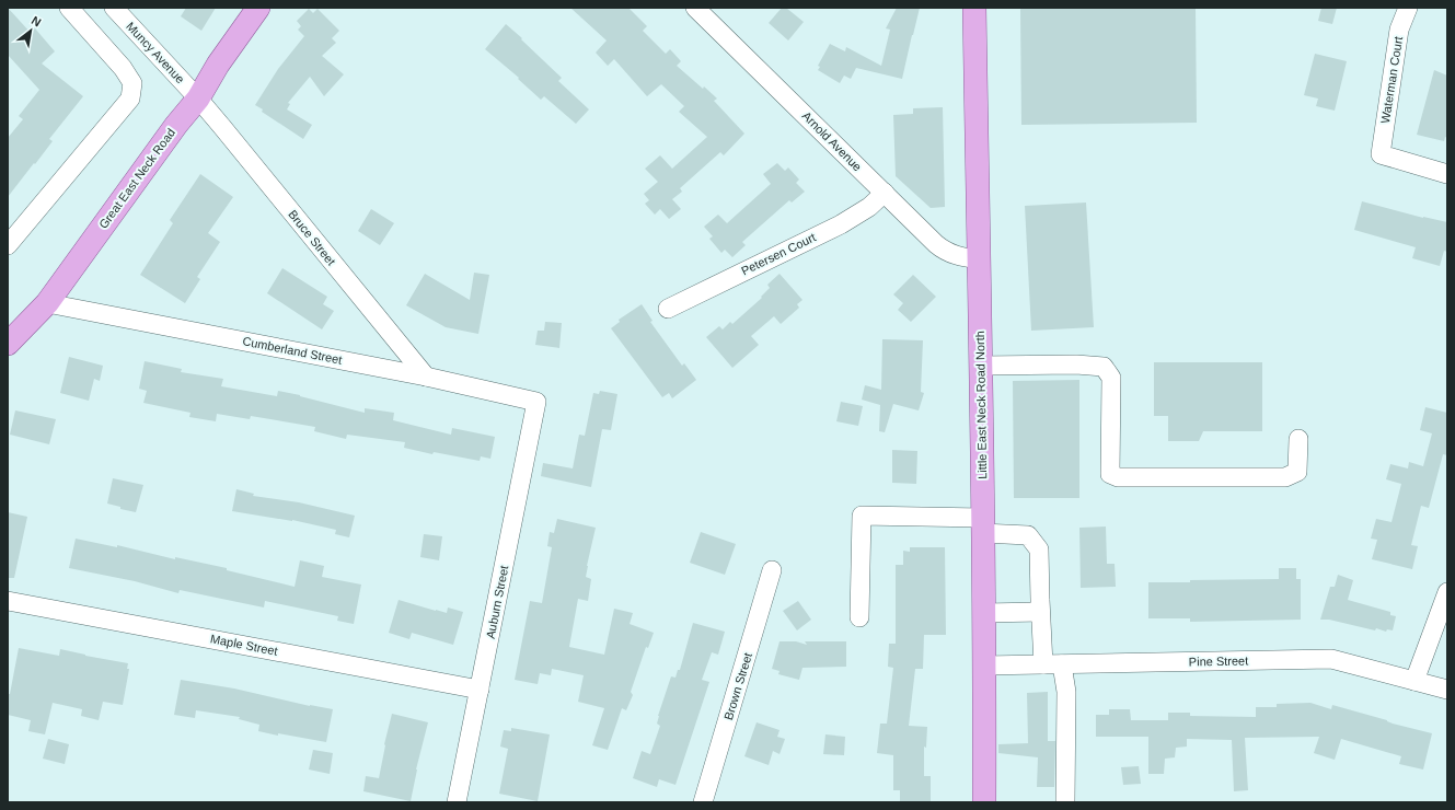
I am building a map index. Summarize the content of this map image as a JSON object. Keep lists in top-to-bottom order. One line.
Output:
{"streets":{"main road":["Great East Neck Road","Little East Neck Road North"],"street":["Muncy Avenue","Waterman Court","Arnold Avenue","Bruce Street","Petersen Court","Cumberland Street","Auburn Street","Maple Street","Pine Street","Brown Street"]},"crossings":[["Muncy Avenue","Great East Neck Road"],["Muncy Avenue","Bruce Street"],["Arnold Avenue","Petersen Court"],["Arnold Avenue","Little East Neck Road North"],["Great East Neck Road","Bruce Street"],["Great East Neck Road","Cumberland Street"],["Bruce Street","Cumberland Street"],["Cumberland Street","Auburn Street"],["Little East Neck Road North","Pine Street"],["Auburn Street","Maple Street"]],"north":"top right"}
